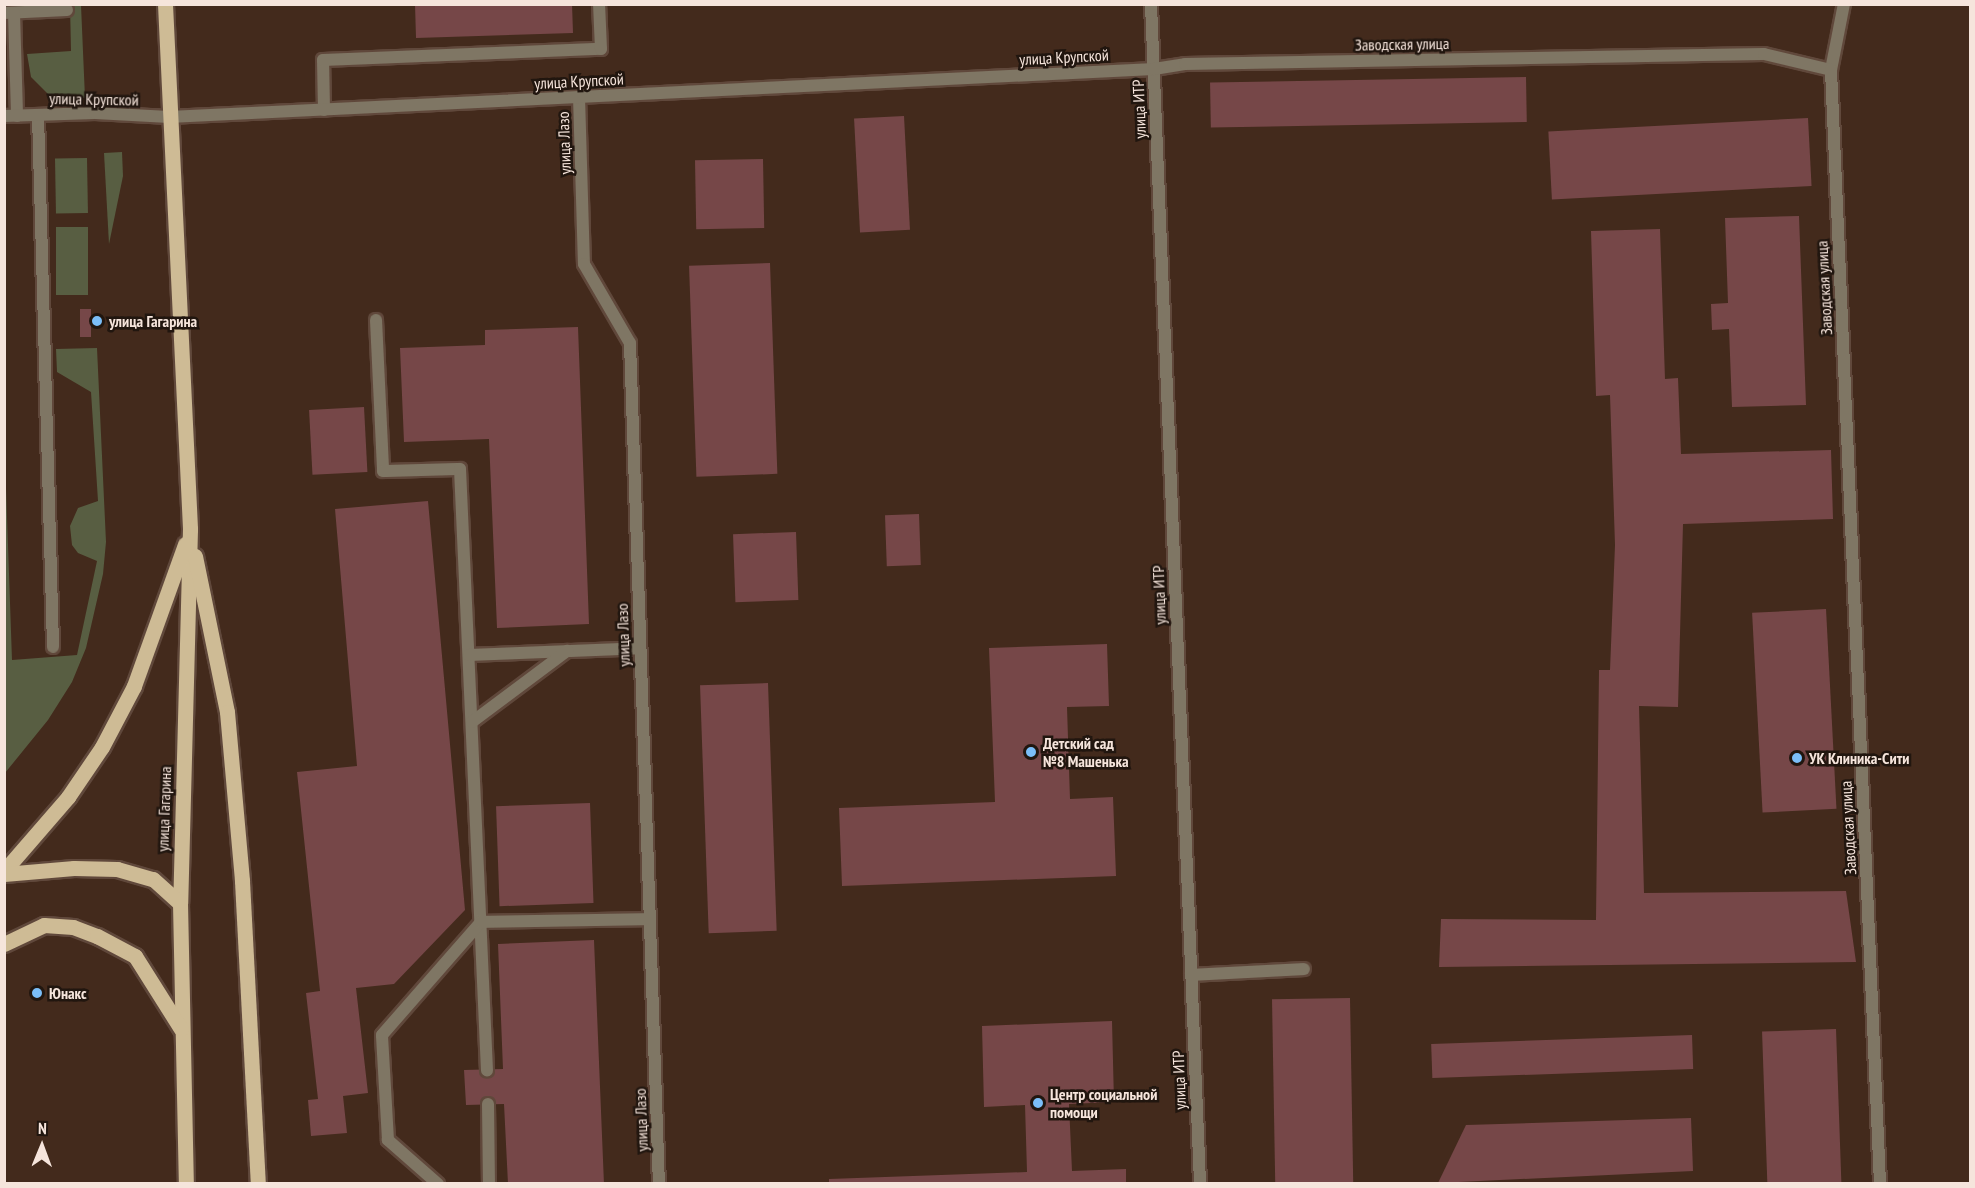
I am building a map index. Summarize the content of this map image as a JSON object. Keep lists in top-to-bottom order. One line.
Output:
{"streets":{"main road":["улица Гагарина"],"street":["Заводская улица","улица Крупской","улица ИТР","улица Лазо"]},"crossings":[["Заводская улица","улица Крупской"],["Заводская улица","улица ИТР"],["улица Крупской","улица ИТР"],["улица Крупской","улица Лазо"],["улица Крупской","улица Гагарина"]],"places":["улица Гагарина","Детский сад №8 Машенька","УК Клиника-Сити","Юнакс","Центр социальной помощи"],"north":"top"}
